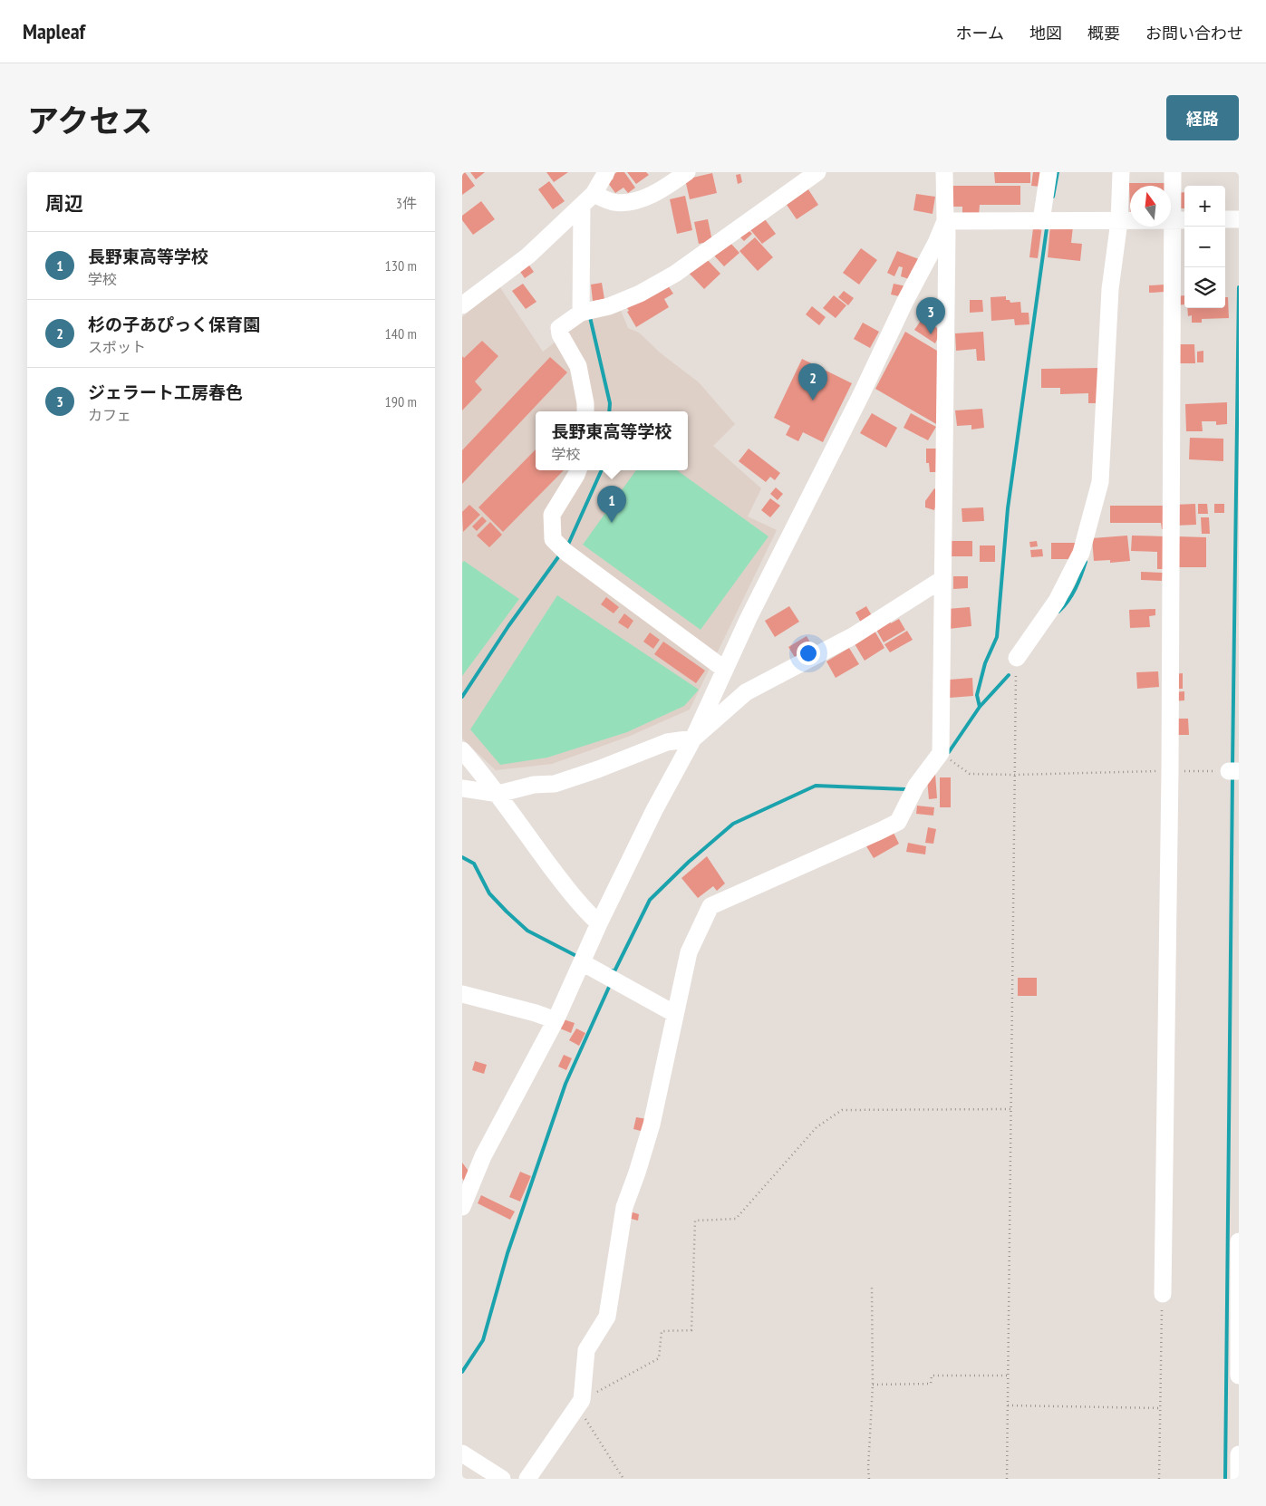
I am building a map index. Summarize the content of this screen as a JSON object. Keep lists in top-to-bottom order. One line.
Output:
{"north":"top","page":{"header":"Mapleaf","nav":["ホーム","地図","概要","お問い合わせ"],"title":"アクセス","buttons":"経路","heading":["周辺","3件"],"map_buttons":["+","−"],"list":[{"mark":"1","name":"長野東高等学校","note":"学校","value":"130 m"},{"mark":"2","name":"杉の子あぴっく保育園","note":"スポット","value":"140 m"},{"mark":"3","name":"ジェラート工房春色","note":"カフェ","value":"190 m"}],"pins":["3","2","1"],"popup":["長野東高等学校","学校"]}}
